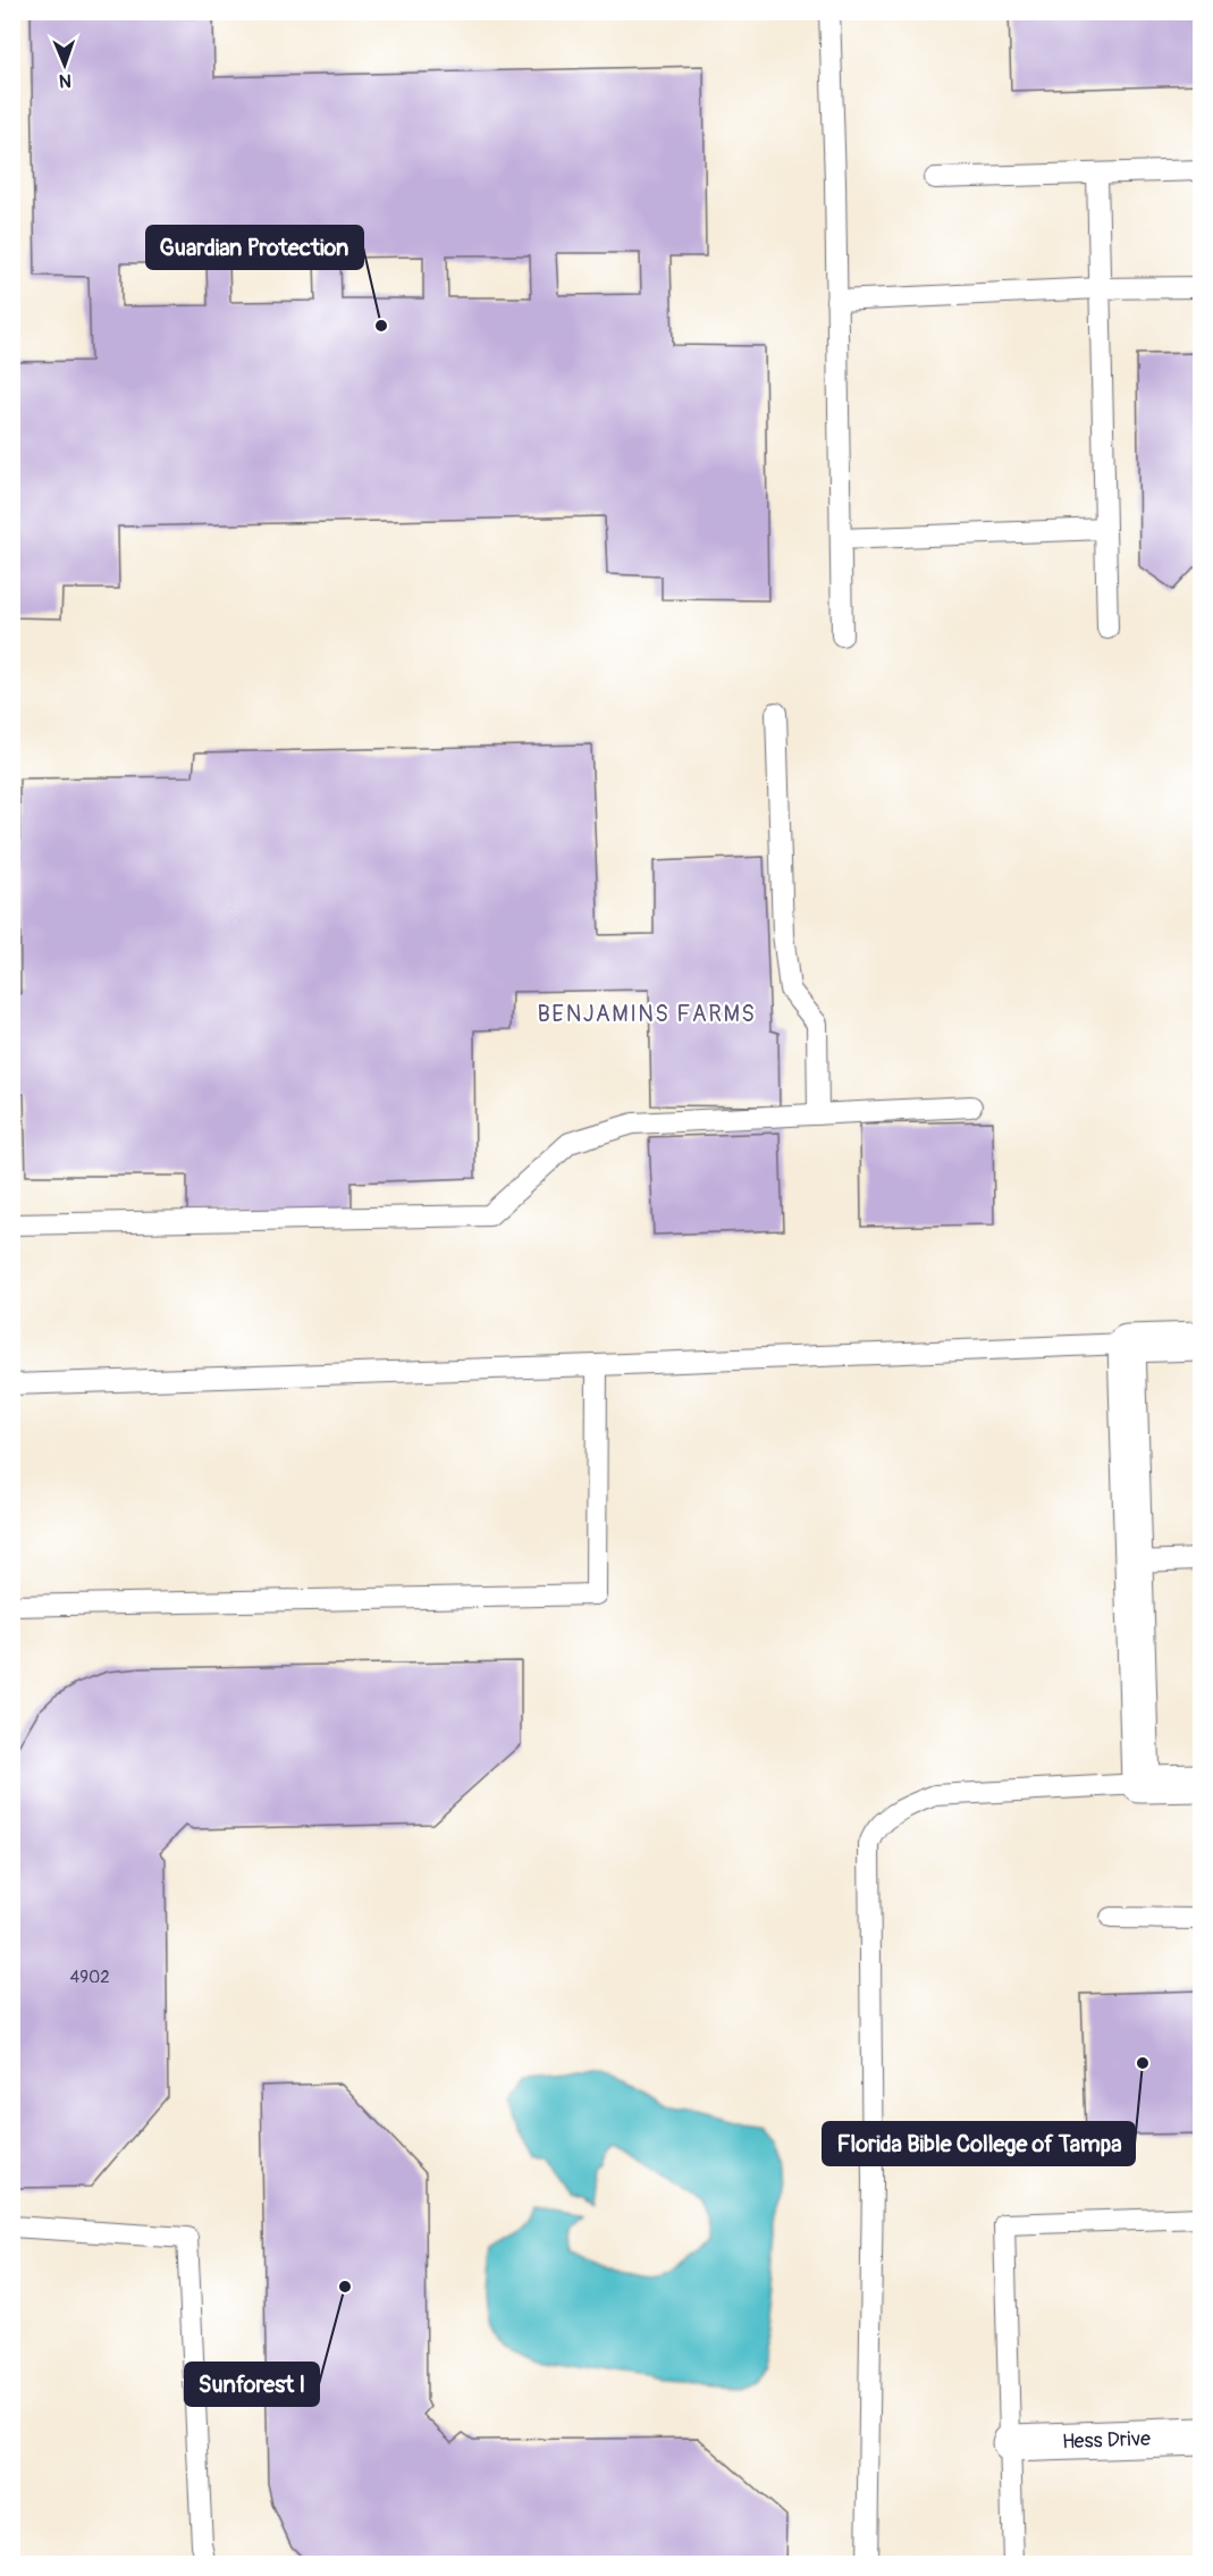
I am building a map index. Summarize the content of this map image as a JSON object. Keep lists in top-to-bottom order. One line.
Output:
{"streets":{"street":["Hess Drive"]},"districts":["BENJAMINS FARMS"],"places":["Guardian Protection","Florida Bible College of Tampa","Sunforest I"],"house_numbers":["4902"],"north":"bottom"}
